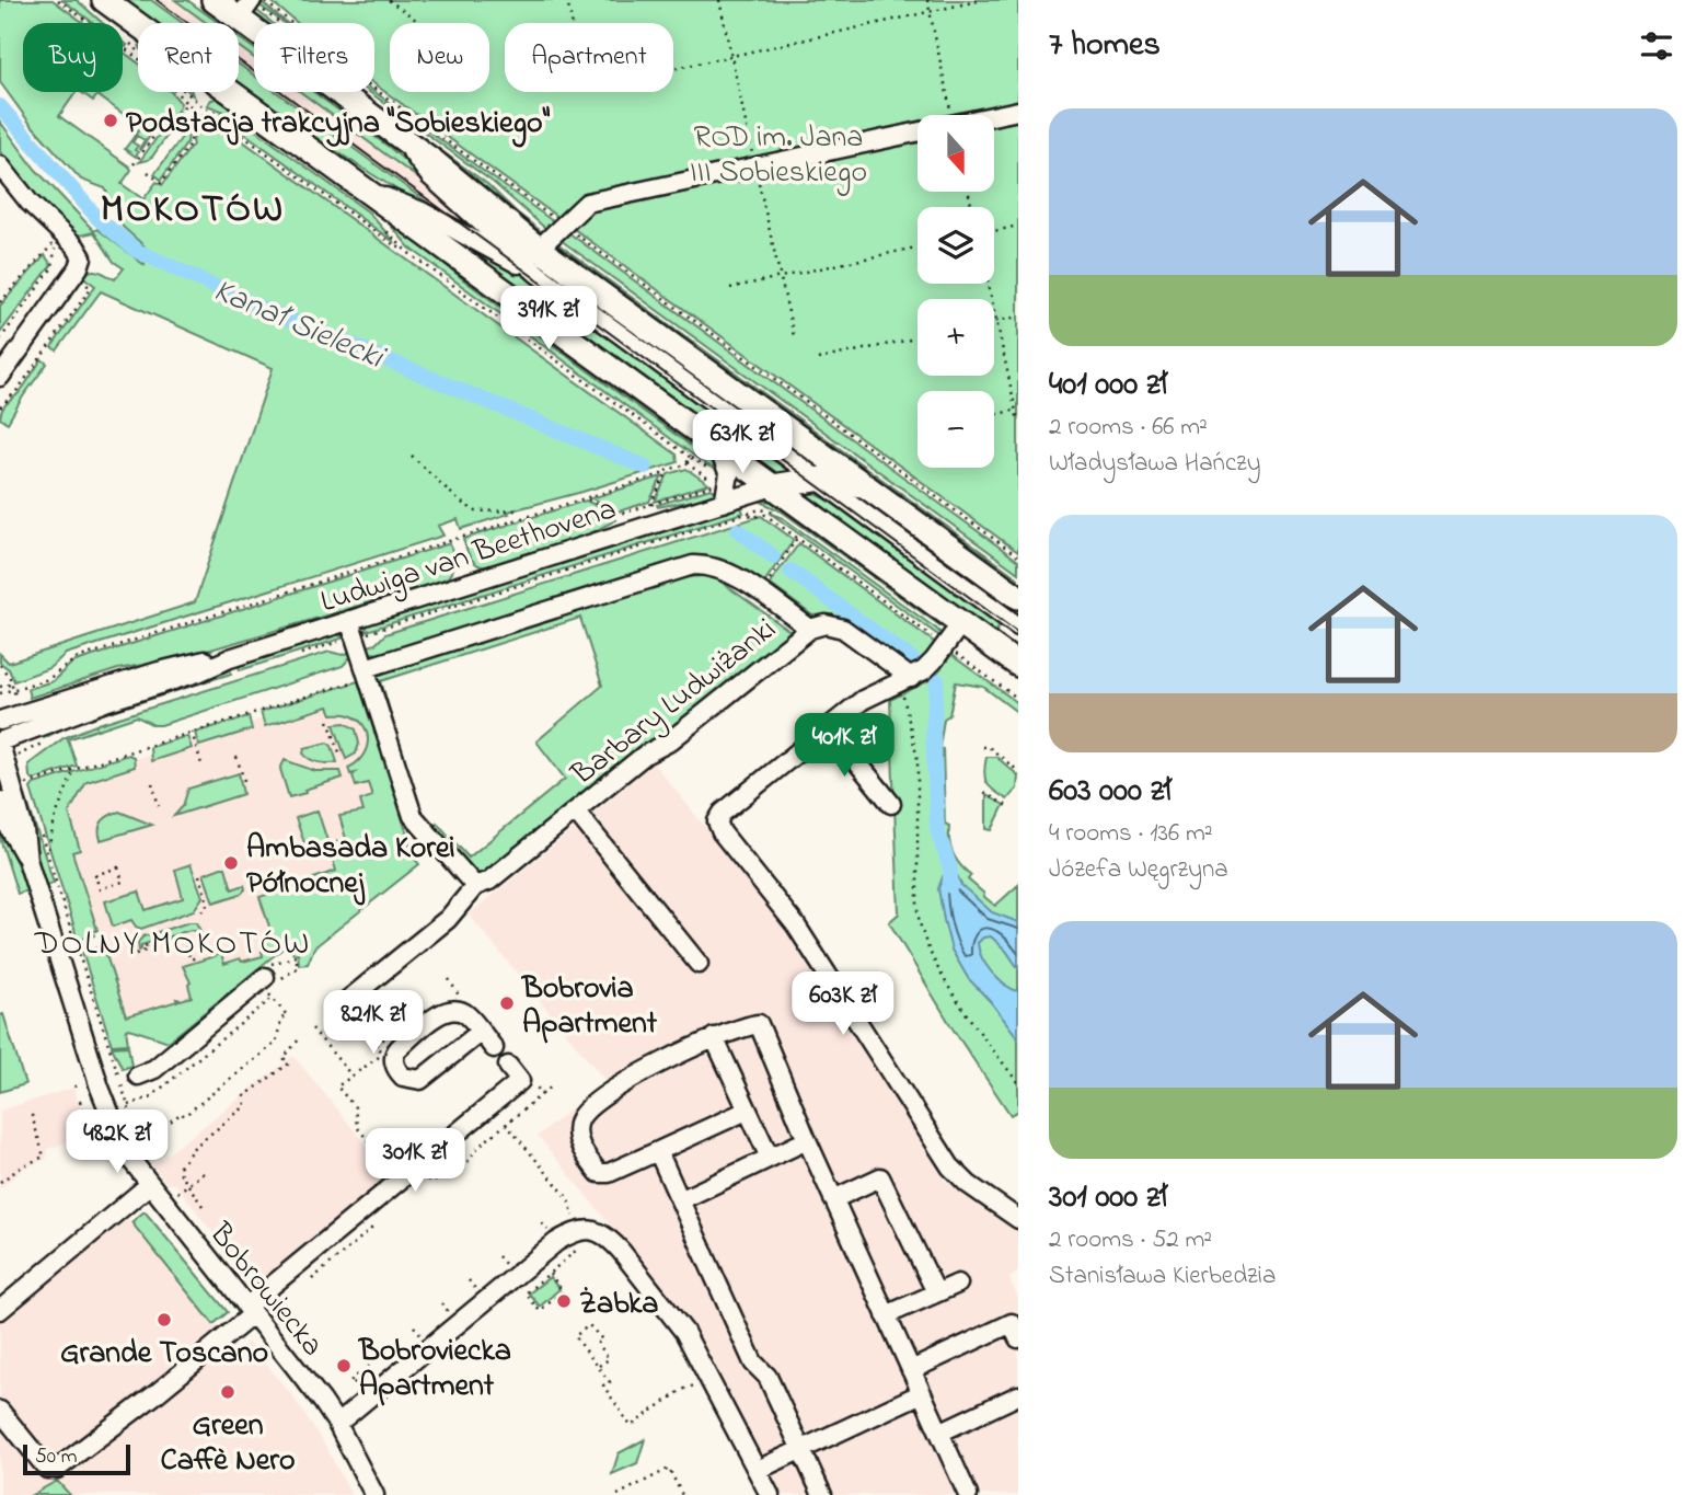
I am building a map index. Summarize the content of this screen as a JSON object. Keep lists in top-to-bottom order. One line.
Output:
{"streets":{"street":["Ludwiga van Beethovena","Barbary Ludwiżanki","Bobrowiecka"]},"crossings":[["Ludwiga van Beethovena","Bobrowiecka"]],"districts":["MOKOTÓW","DOLNY MOKOTÓW"],"water":["Kanał Sielecki"],"parks":["ROD im. Jana III Sobieskiego"],"places":["Podstacja trakcyjna \"Sobieskiego\"","Ambasada Korei Północnej","Bobrovia Apartment","Żabka","Grande Toscano","Bobroviecka Apartment","Green Caffè Nero"],"scale_bar":"50 m","north":"bottom","page":{"heading":"7 homes","chip":["Buy","Rent","Filters","New","Apartment"],"list":[{"name":"401 000 zł","note":"2 rooms · 66 m² · Władysława Hańczy"},{"name":"603 000 zł","note":"4 rooms · 136 m² · Józefa Węgrzyna"},{"name":"301 000 zł","note":"2 rooms · 52 m² · Stanisława Kierbedzia"}],"map_buttons":["+","−"],"price":["391K zł","631K zł","401K zł","603K zł","821K zł","482K zł","301K zł"],"scale":"50 m"}}
